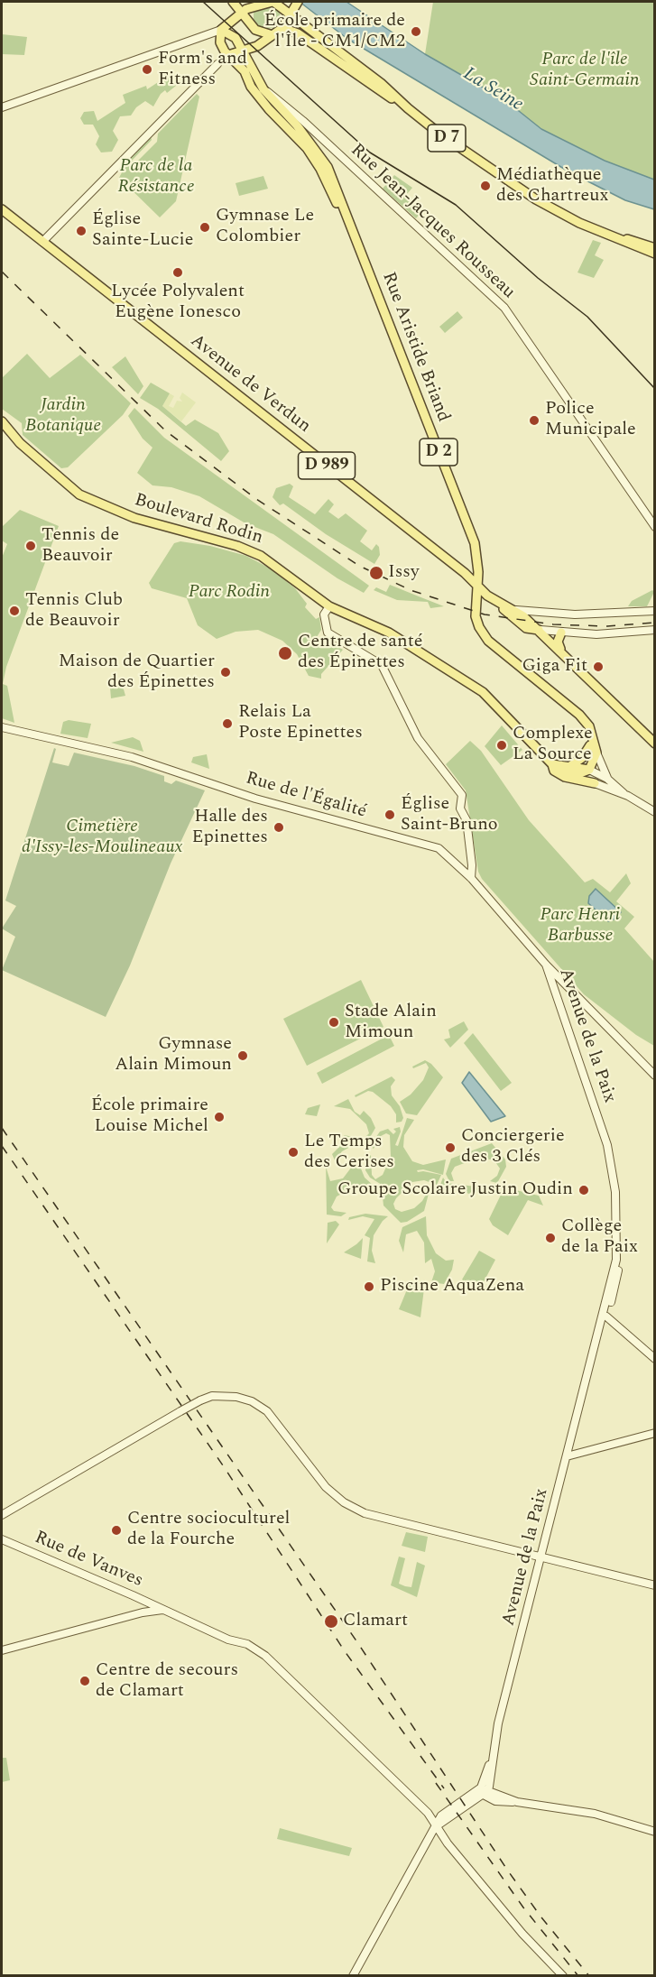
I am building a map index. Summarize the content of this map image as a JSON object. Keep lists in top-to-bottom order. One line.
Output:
{"streets":{"main road":["D 7","Rue Jean-Jacques Rousseau","Rue Aristide Briand","Avenue de Verdun","D 2","D 989","Boulevard Rodin","Rue de l'Égalité","Avenue de la Paix","Rue de Vanves"]},"crossings":[["Rue Jean-Jacques Rousseau","Rue Aristide Briand"],["Rue Aristide Briand","Avenue de Verdun"],["Rue Aristide Briand","D 2"],["Rue Aristide Briand","D 989"],["Avenue de Verdun","D 2"],["Avenue de Verdun","D 989"],["D 2","D 989"],["Rue de l'Égalité","Avenue de la Paix"]],"water":["La Seine"],"parks":["Parc de l'île Saint-Germain","Parc de la Résistance","Jardin Botanique","Parc Rodin","Cimetière d'Issy-les-Moulineaux","Parc Henri Barbusse"],"places":["École primaire de l'Île - CM1/CM2","Form's and Fitness","Médiathèque des Chartreux","Gymnase Le Colombier","Église Sainte-Lucie","Lycée Polyvalent Eugène Ionesco","Police Municipale","Tennis de Beauvoir","Issy","Tennis Club de Beauvoir","Centre de santé des Épinettes","Giga Fit","Maison de Quartier des Épinettes","Relais La Poste Epinettes","Complexe La Source","Église Saint-Bruno","Halle des Epinettes","Stade Alain Mimoun","Gymnase Alain Mimoun","École primaire Louise Michel","Conciergerie des 3 Clés","Le Temps des Cerises","Groupe Scolaire Justin Oudin","Collège de la Paix","Piscine AquaZena","Centre socioculturel de la Fourche","Clamart","Centre de secours de Clamart"]}
